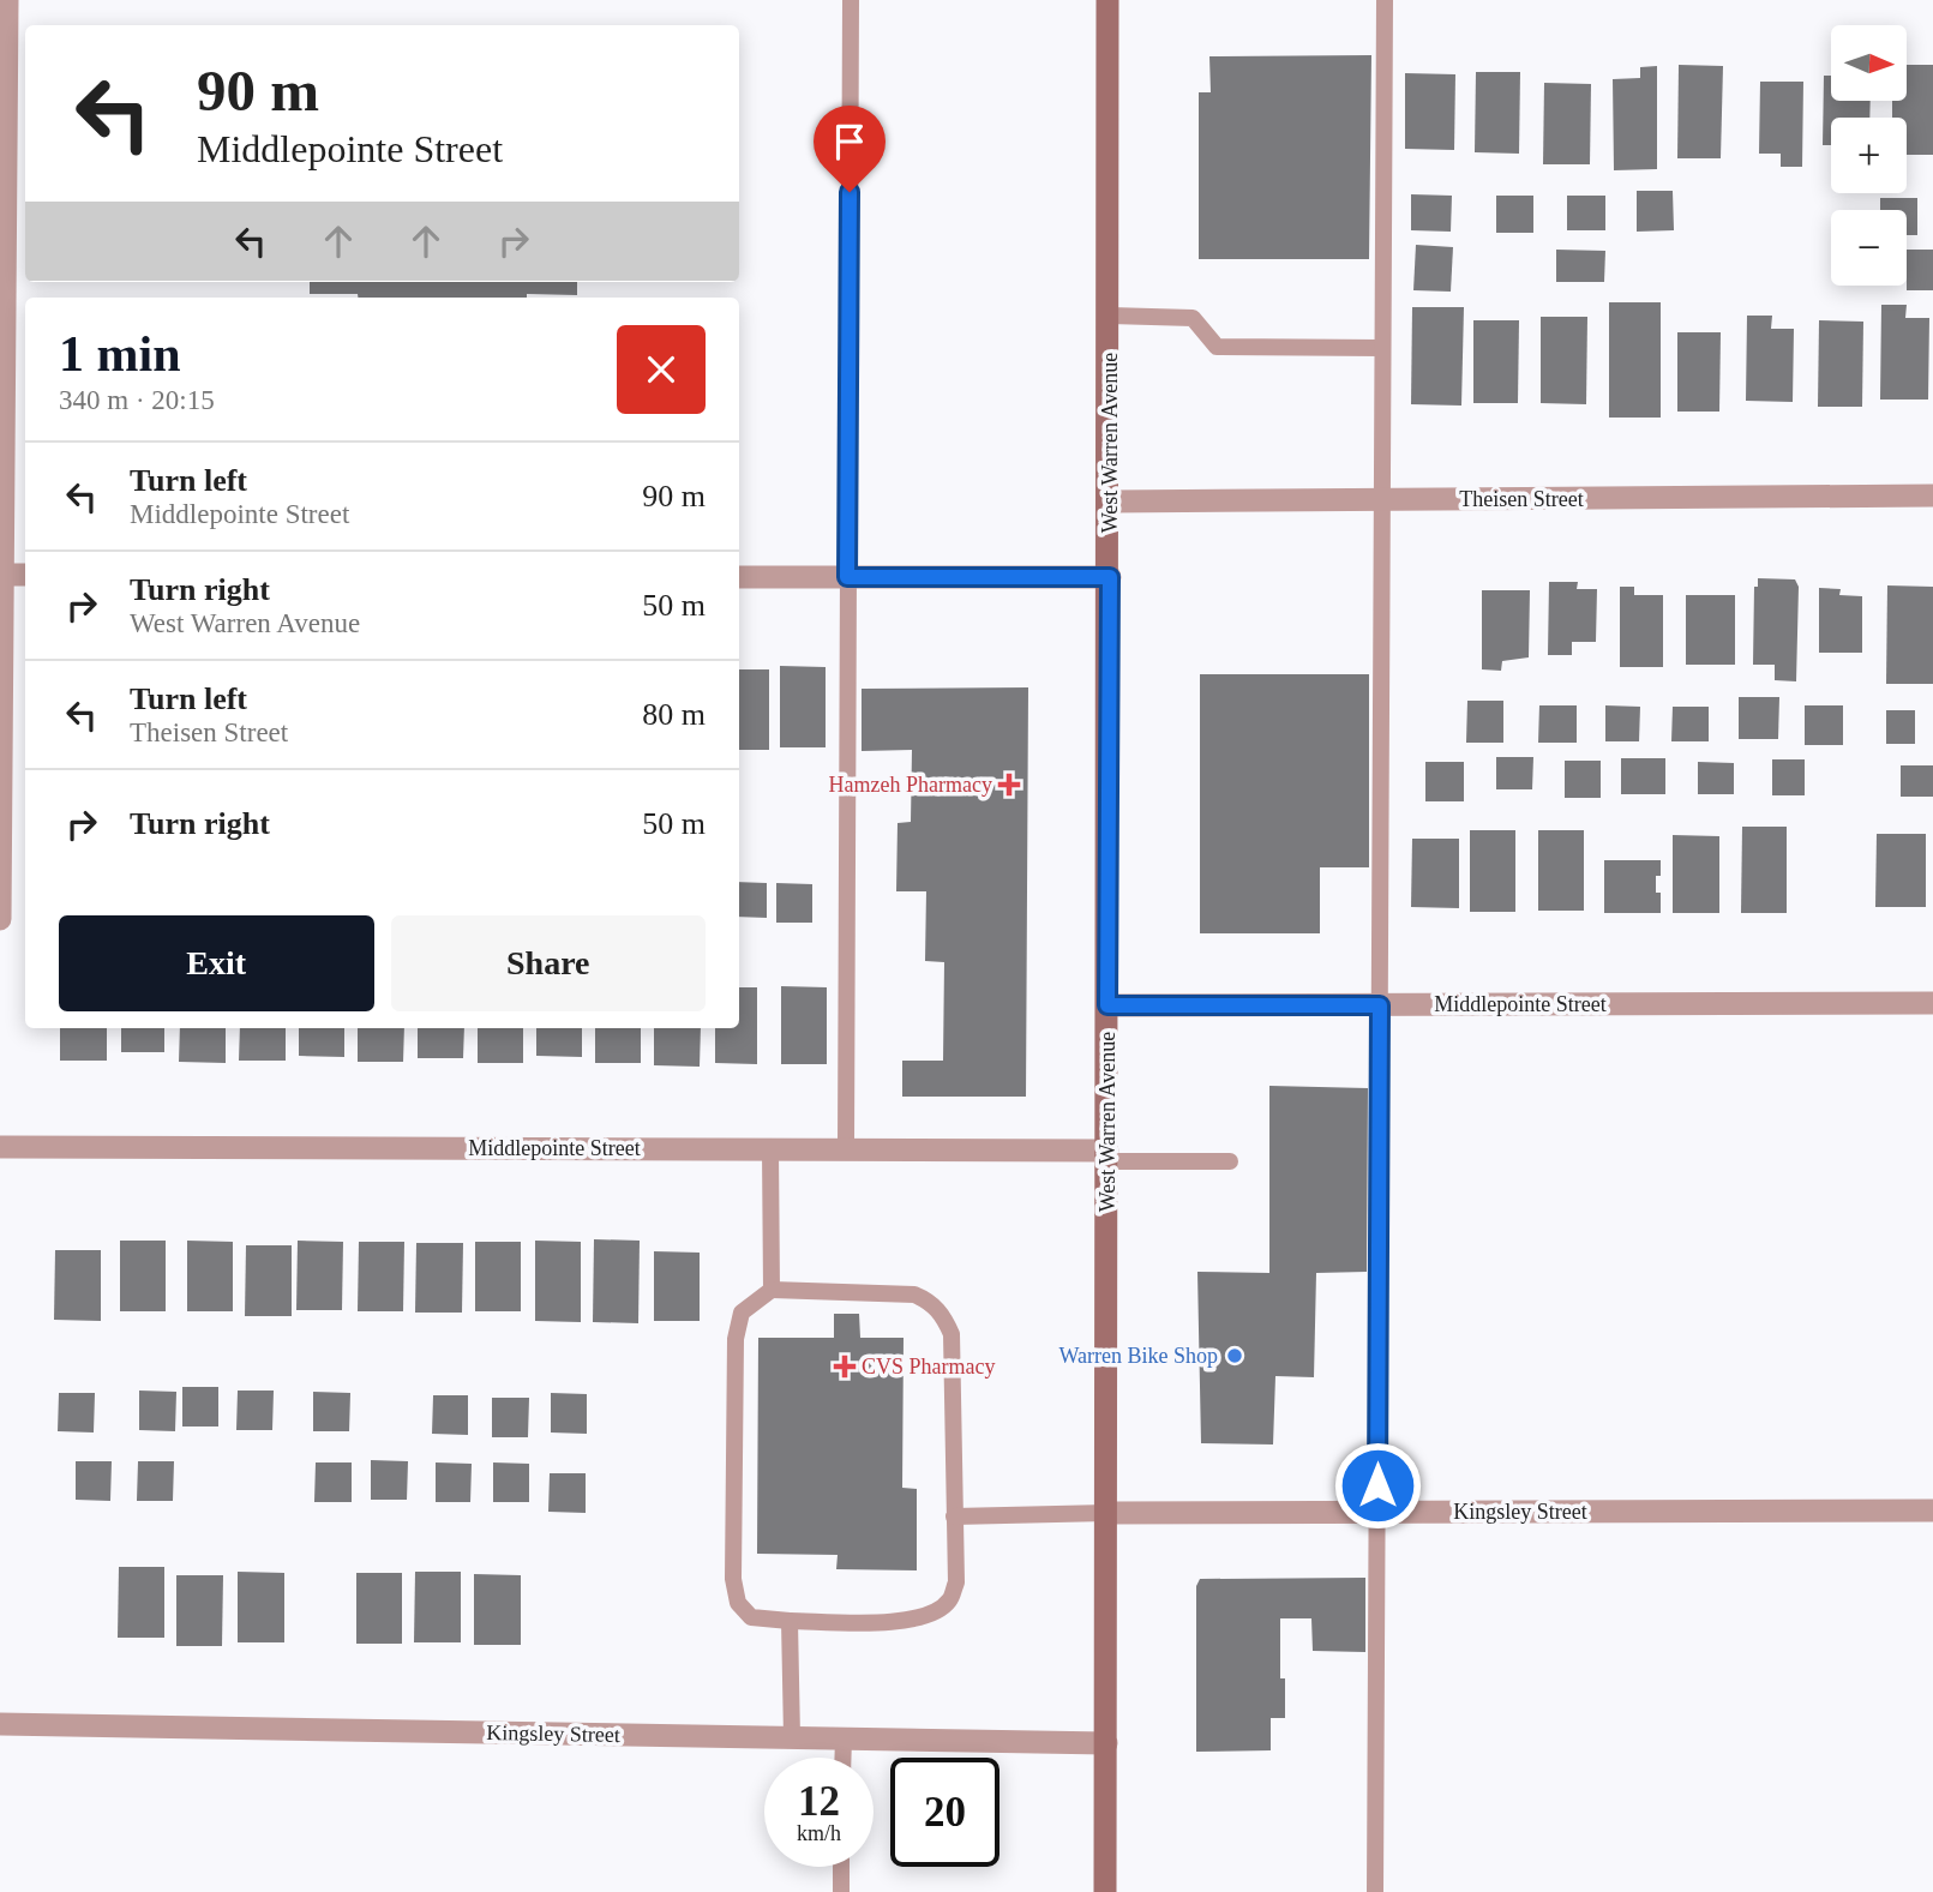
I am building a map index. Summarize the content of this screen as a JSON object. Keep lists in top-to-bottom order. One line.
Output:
{"streets":{"main road":["West Warren Avenue"],"street":["Theisen Street","Middlepointe Street","Kingsley Street"]},"crossings":[["West Warren Avenue","Theisen Street"],["West Warren Avenue","Middlepointe Street"],["West Warren Avenue","Kingsley Street"]],"places":{"health":["Hamzeh Pharmacy","CVS Pharmacy"],"other":["Warren Bike Shop"]},"north":"right","page":{"map_buttons":["+","−"],"turn":["90 m","Middlepointe Street"],"heading":["1 min","340 m · 20:15"],"list":[{"name":"Turn left","note":"Middlepointe Street","value":"90 m"},{"name":"Turn right","note":"West Warren Avenue","value":"50 m"},{"name":"Turn left","note":"Theisen Street","value":"80 m"},{"name":"Turn right","value":"50 m"}],"buttons":["Exit","Share"],"speed":"12 km/h","limit":"20"}}
